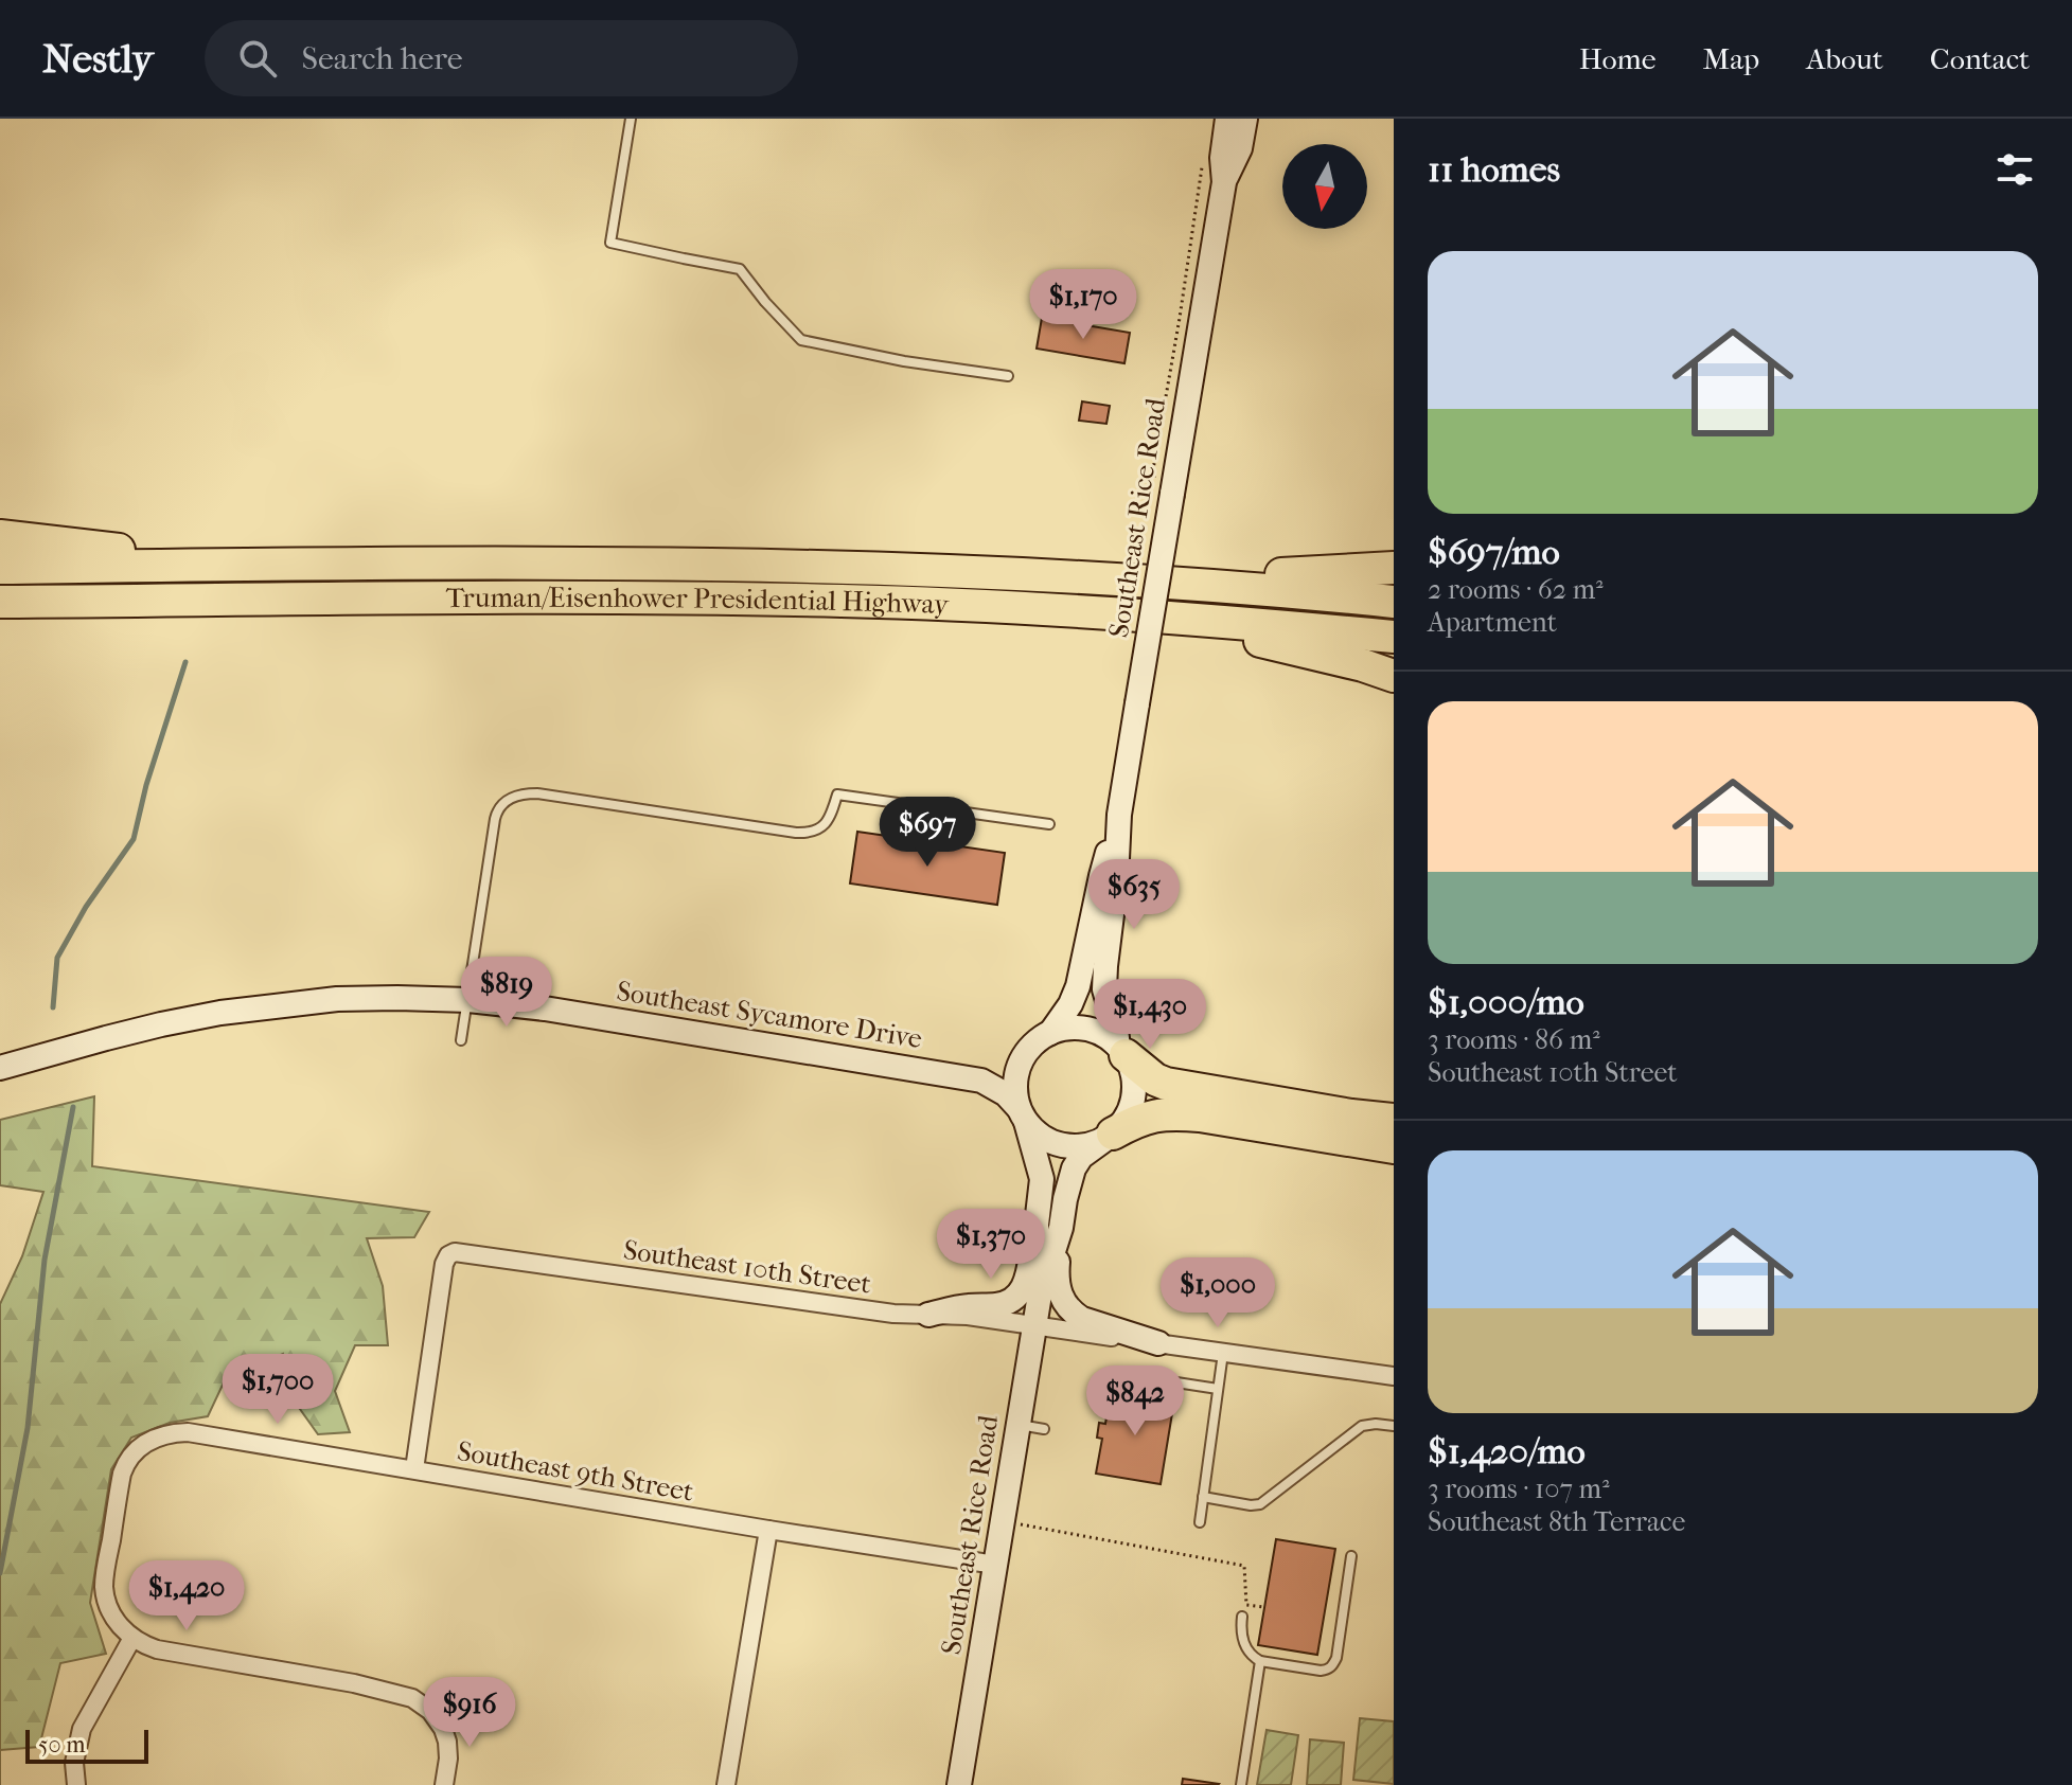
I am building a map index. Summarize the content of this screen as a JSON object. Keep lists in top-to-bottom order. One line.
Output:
{"streets":{"highway":["Truman/Eisenhower Presidential Highway"],"street":["Southeast Rice Road","Southeast Sycamore Drive","Southeast 10th Street","Southeast 9th Street"]},"crossings":[["Southeast Rice Road","Southeast Sycamore Drive"],["Southeast Rice Road","Southeast 10th Street"],["Southeast Rice Road","Southeast 9th Street"],["Southeast 10th Street","Southeast 9th Street"]],"scale_bar":"50 m","north":"bottom","page":{"header":"Nestly","search":"Search here","nav":["Home","Map","About","Contact"],"heading":"11 homes","list":[{"name":"$697/mo","note":"2 rooms · 62 m² · Apartment"},{"name":"$1,000/mo","note":"3 rooms · 86 m² · Southeast 10th Street"},{"name":"$1,420/mo","note":"3 rooms · 107 m² · Southeast 8th Terrace"}],"price":["$1,170","$697","$635","$819","$1,430","$1,370","$1,000","$1,700","$842","$1,420","$916"],"scale":"50 m"}}
